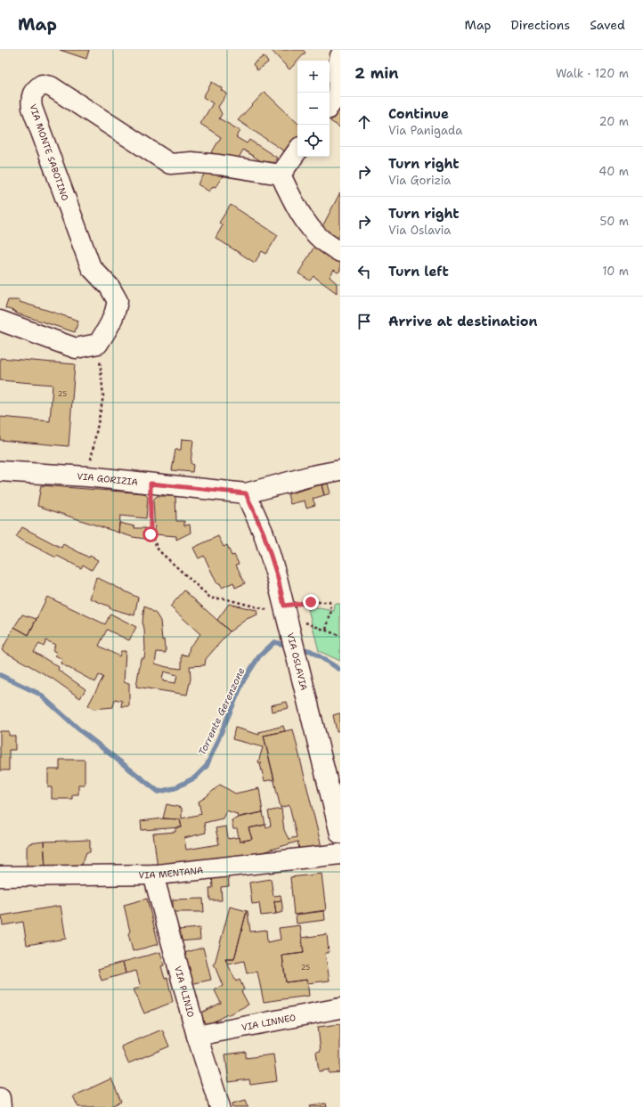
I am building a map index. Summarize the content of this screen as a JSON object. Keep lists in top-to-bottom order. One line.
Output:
{"streets":{"street":["VIA MONTE SABOTINO","VIA GORIZIA","VIA OSLAVIA","VIA MENTANA","VIA PLINIO","VIA LINNEO"]},"crossings":[["VIA GORIZIA","VIA OSLAVIA"],["VIA MENTANA","VIA PLINIO"],["VIA PLINIO","VIA LINNEO"]],"water":["Torrente Gerenzone"],"house_numbers":["25","25"],"page":{"header":"Map","nav":["Map","Directions","Saved"],"heading":["2 min","Walk · 120 m"],"map_buttons":["+","−"],"list":[["Continue","Via Panigada","20 m"],["Turn right","Via Gorizia","40 m"],["Turn right","Via Oslavia","50 m"],["Turn left","10 m"],"Arrive at destination"]}}
